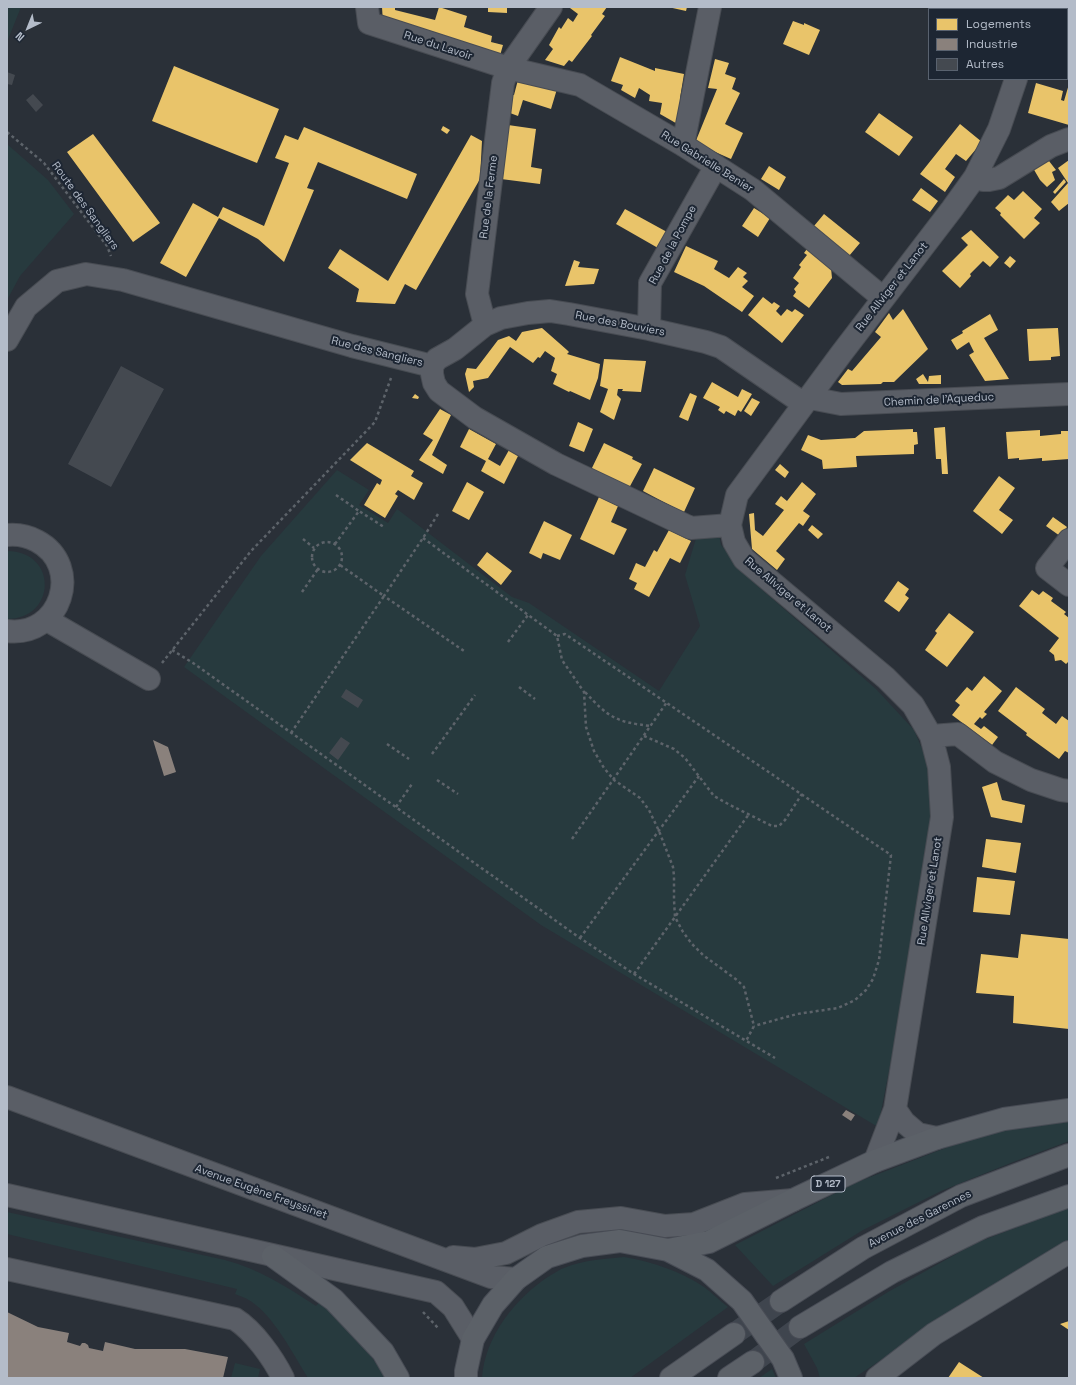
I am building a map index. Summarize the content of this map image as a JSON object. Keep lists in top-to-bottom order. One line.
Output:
{"streets":{"main road":["D 127","Avenue des Garennes"],"street":["Rue du Lavoir","Rue Gabrielle Benier","Rue de la Ferme","Rue de la Pompe","Rue Allviger et Lanot","Rue des Bouviers","Rue des Sangliers","Chemin de l'Aqueduc","Avenue Eugène Freyssinet"],"path":["Route des Sangliers"]},"crossings":[["Rue du Lavoir","Rue Gabrielle Benier"],["Rue du Lavoir","Rue de la Ferme"],["Rue Gabrielle Benier","Rue de la Ferme"],["Rue Gabrielle Benier","Rue de la Pompe"],["Rue Gabrielle Benier","Rue Allviger et Lanot"],["Rue de la Ferme","Rue des Bouviers"],["Route des Sangliers","Rue des Sangliers"],["Rue de la Pompe","Rue des Bouviers"],["Rue Allviger et Lanot","Rue des Bouviers"],["Rue Allviger et Lanot","Rue des Sangliers"],["Rue Allviger et Lanot","Chemin de l'Aqueduc"],["Rue Allviger et Lanot","D 127"],["Rue des Bouviers","Rue des Sangliers"],["Rue des Bouviers","Chemin de l'Aqueduc"]],"legend":["Logements","Industrie","Autres"],"north":"bottom left"}
